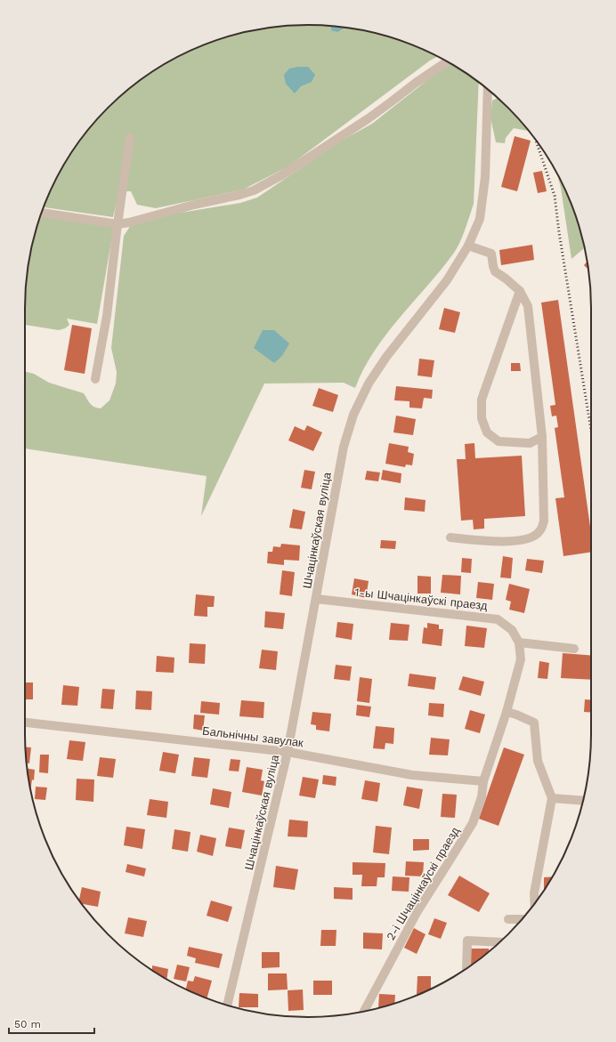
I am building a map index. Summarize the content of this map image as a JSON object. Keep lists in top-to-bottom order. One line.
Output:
{"streets":{"street":["Шчацінкаўская вуліца","1-ы Шчацінкаўскі праезд","Бальнічны завулак","2-і Шчацінкаўскі праезд"]},"crossings":[["Шчацінкаўская вуліца","1-ы Шчацінкаўскі праезд"],["Шчацінкаўская вуліца","Бальнічны завулак"],["Бальнічны завулак","2-і Шчацінкаўскі праезд"]],"scale_bar":"50 m"}
